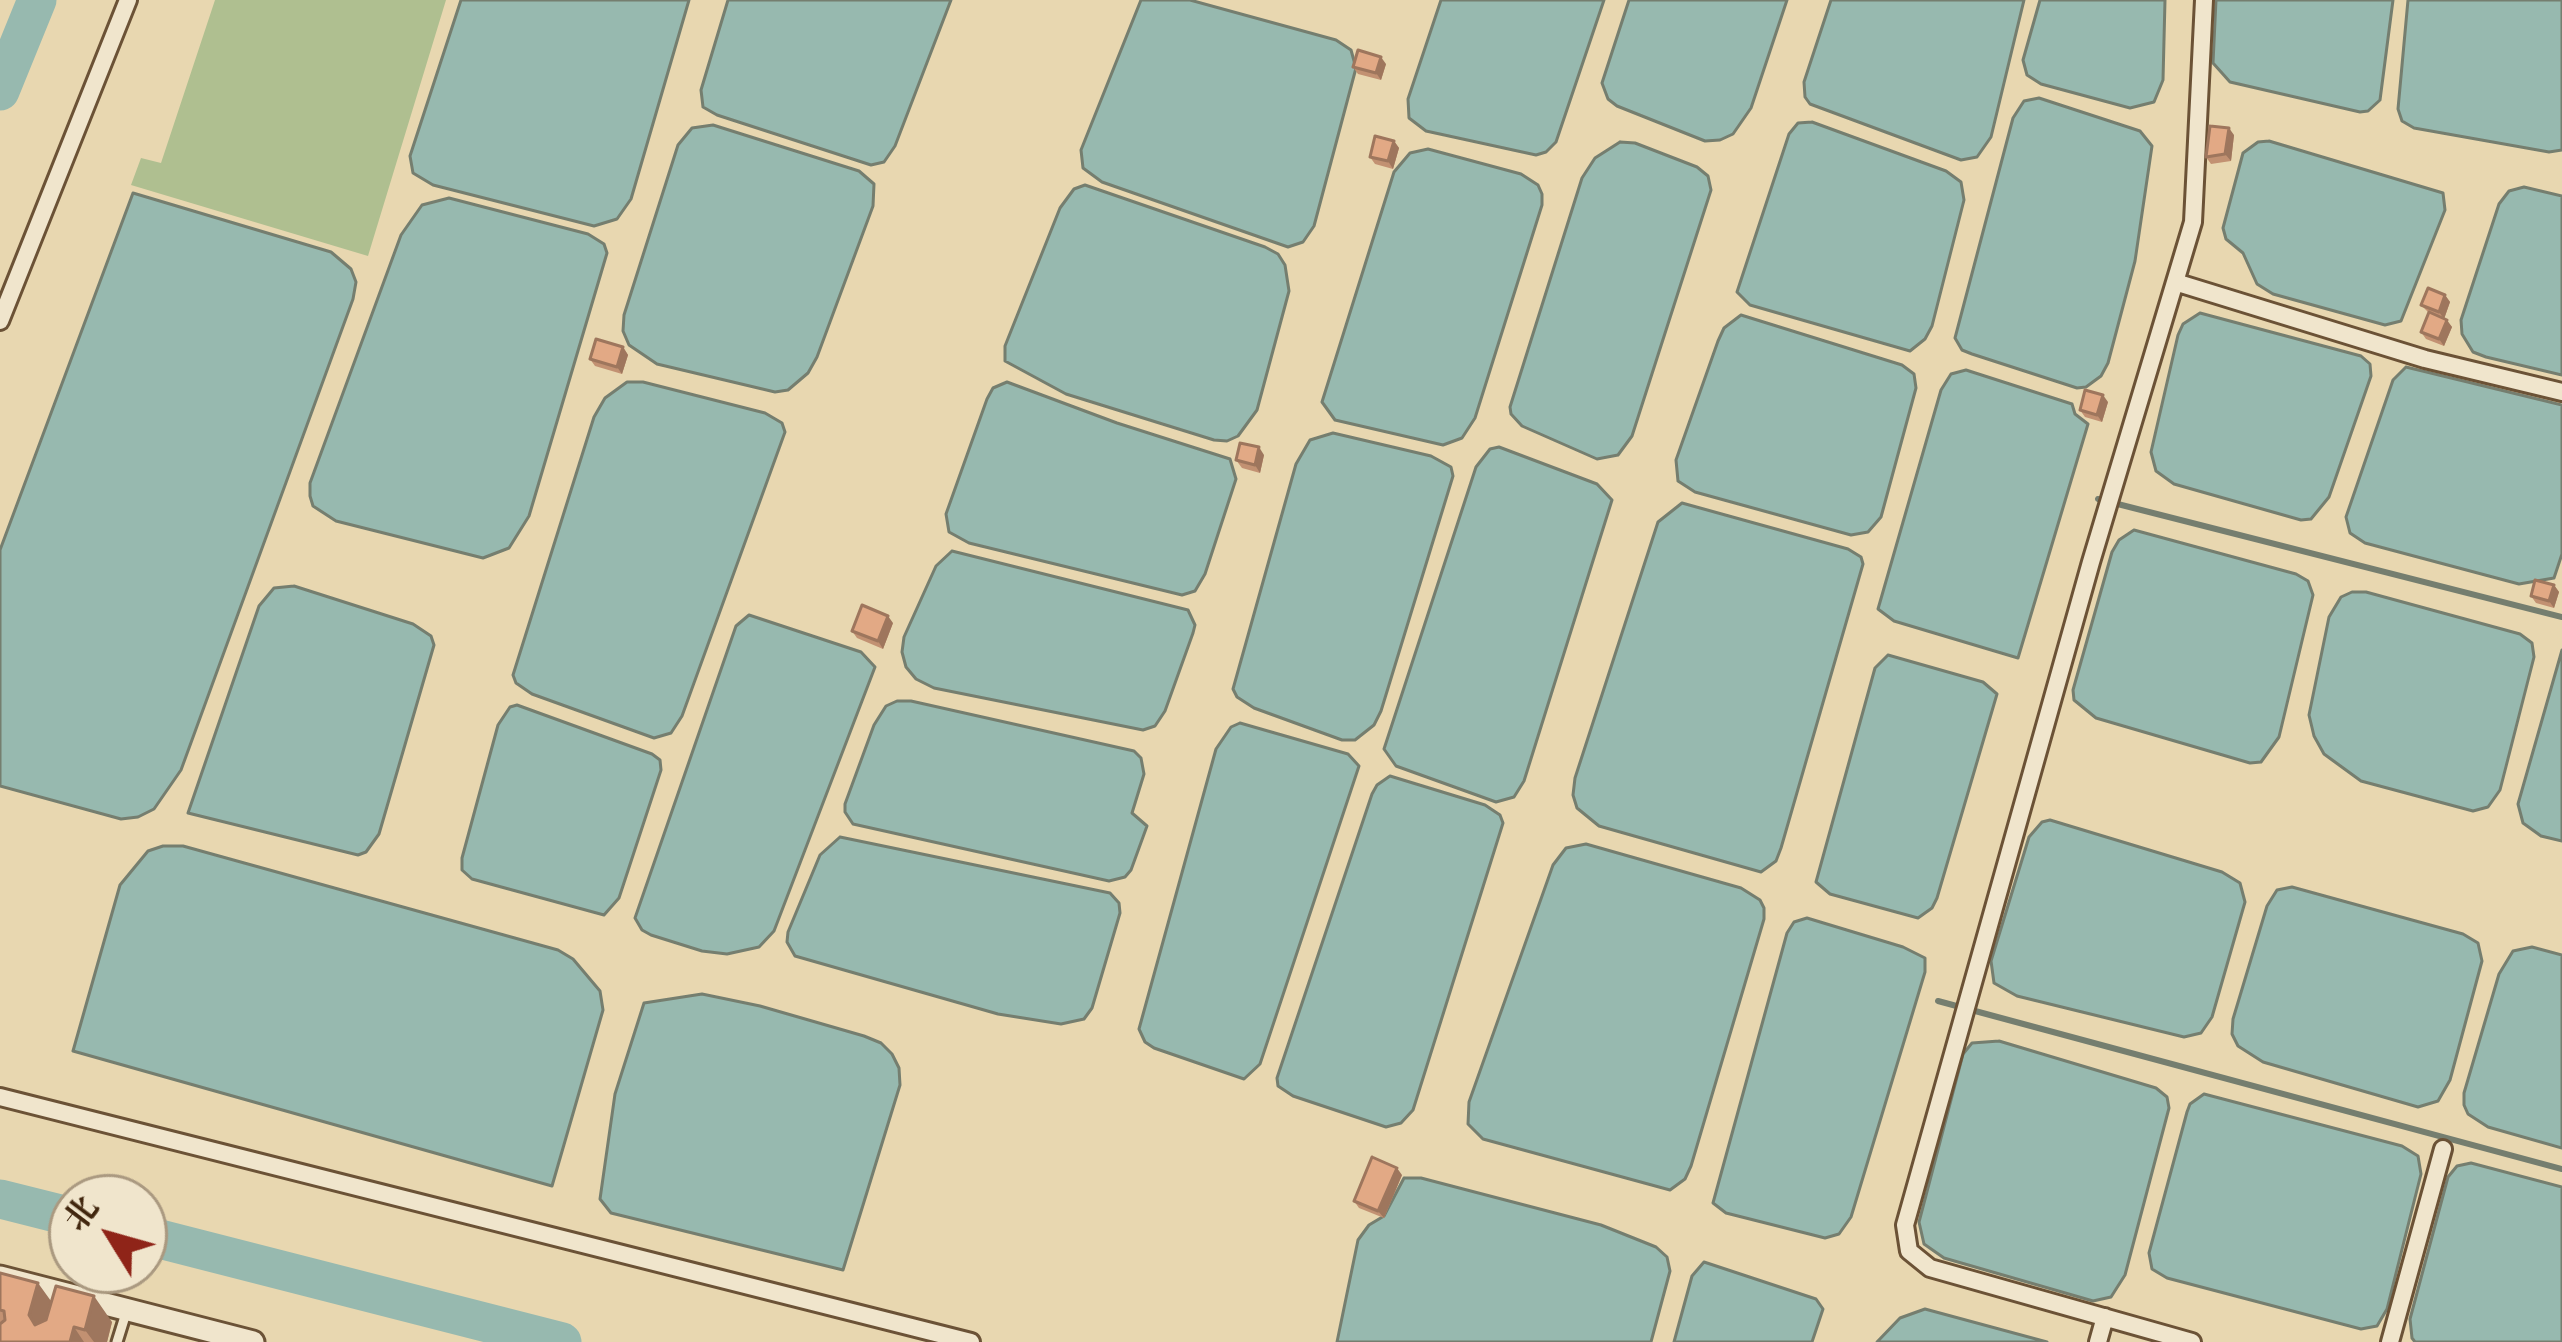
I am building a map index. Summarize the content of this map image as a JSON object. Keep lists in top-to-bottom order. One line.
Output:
{"north":"top left"}
